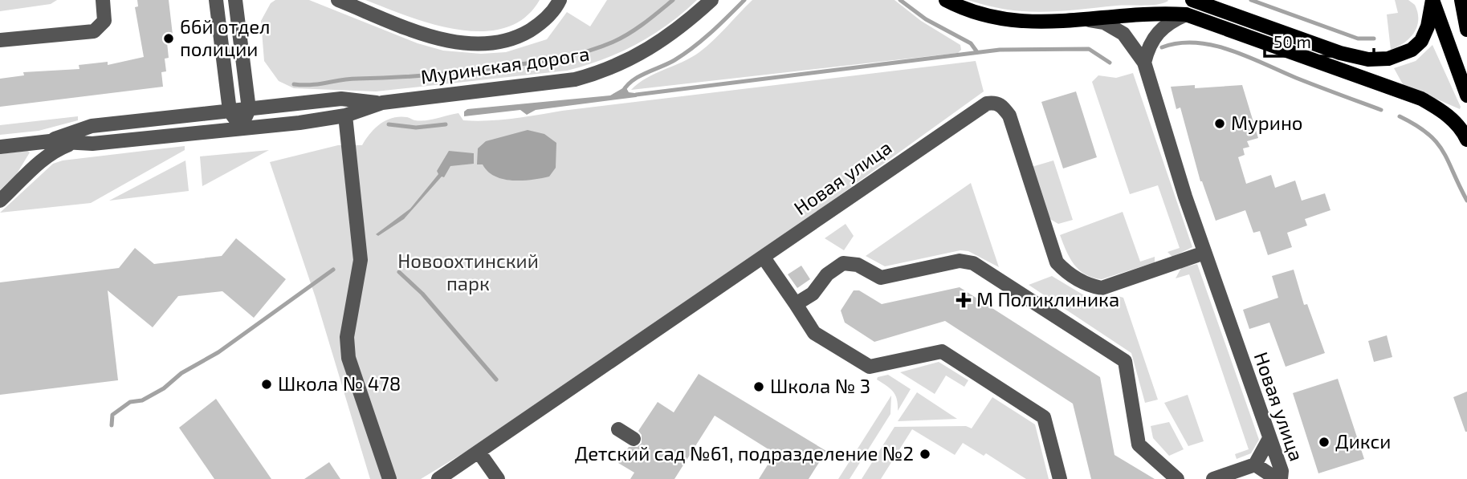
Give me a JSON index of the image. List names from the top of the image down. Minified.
{"streets":{"street":["Муринская дорога","Новая улица"]},"parks":["Новоохтинский парк"],"places":{"other":["66й отдел полиции","Мурино","Школа № 478","Школа № 3","Дикси","Детский сад №61, подразделение №2"],"health":["М Поликлиника"]},"scale_bar":"50 m"}
